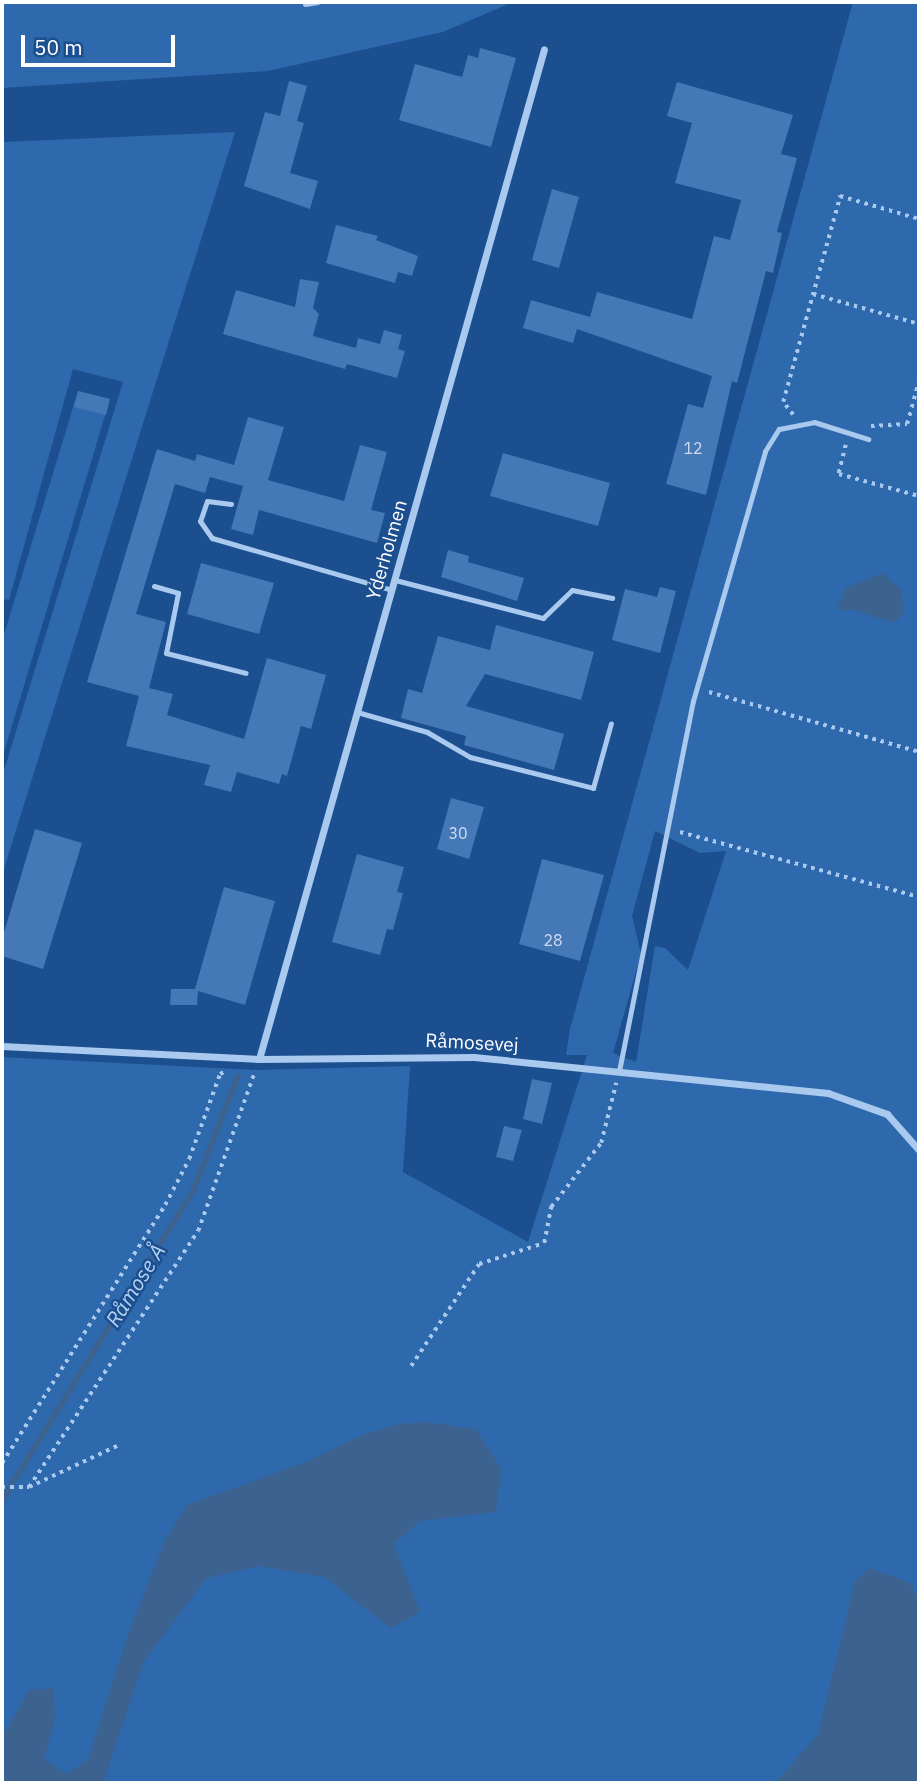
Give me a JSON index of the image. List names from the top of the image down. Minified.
{"streets":{"street":["Yderholmen","Råmosevej"]},"crossings":[["Yderholmen","Råmosevej"]],"water":["Råmose Å"],"house_numbers":["12","30","28"],"scale_bar":"50 m"}
